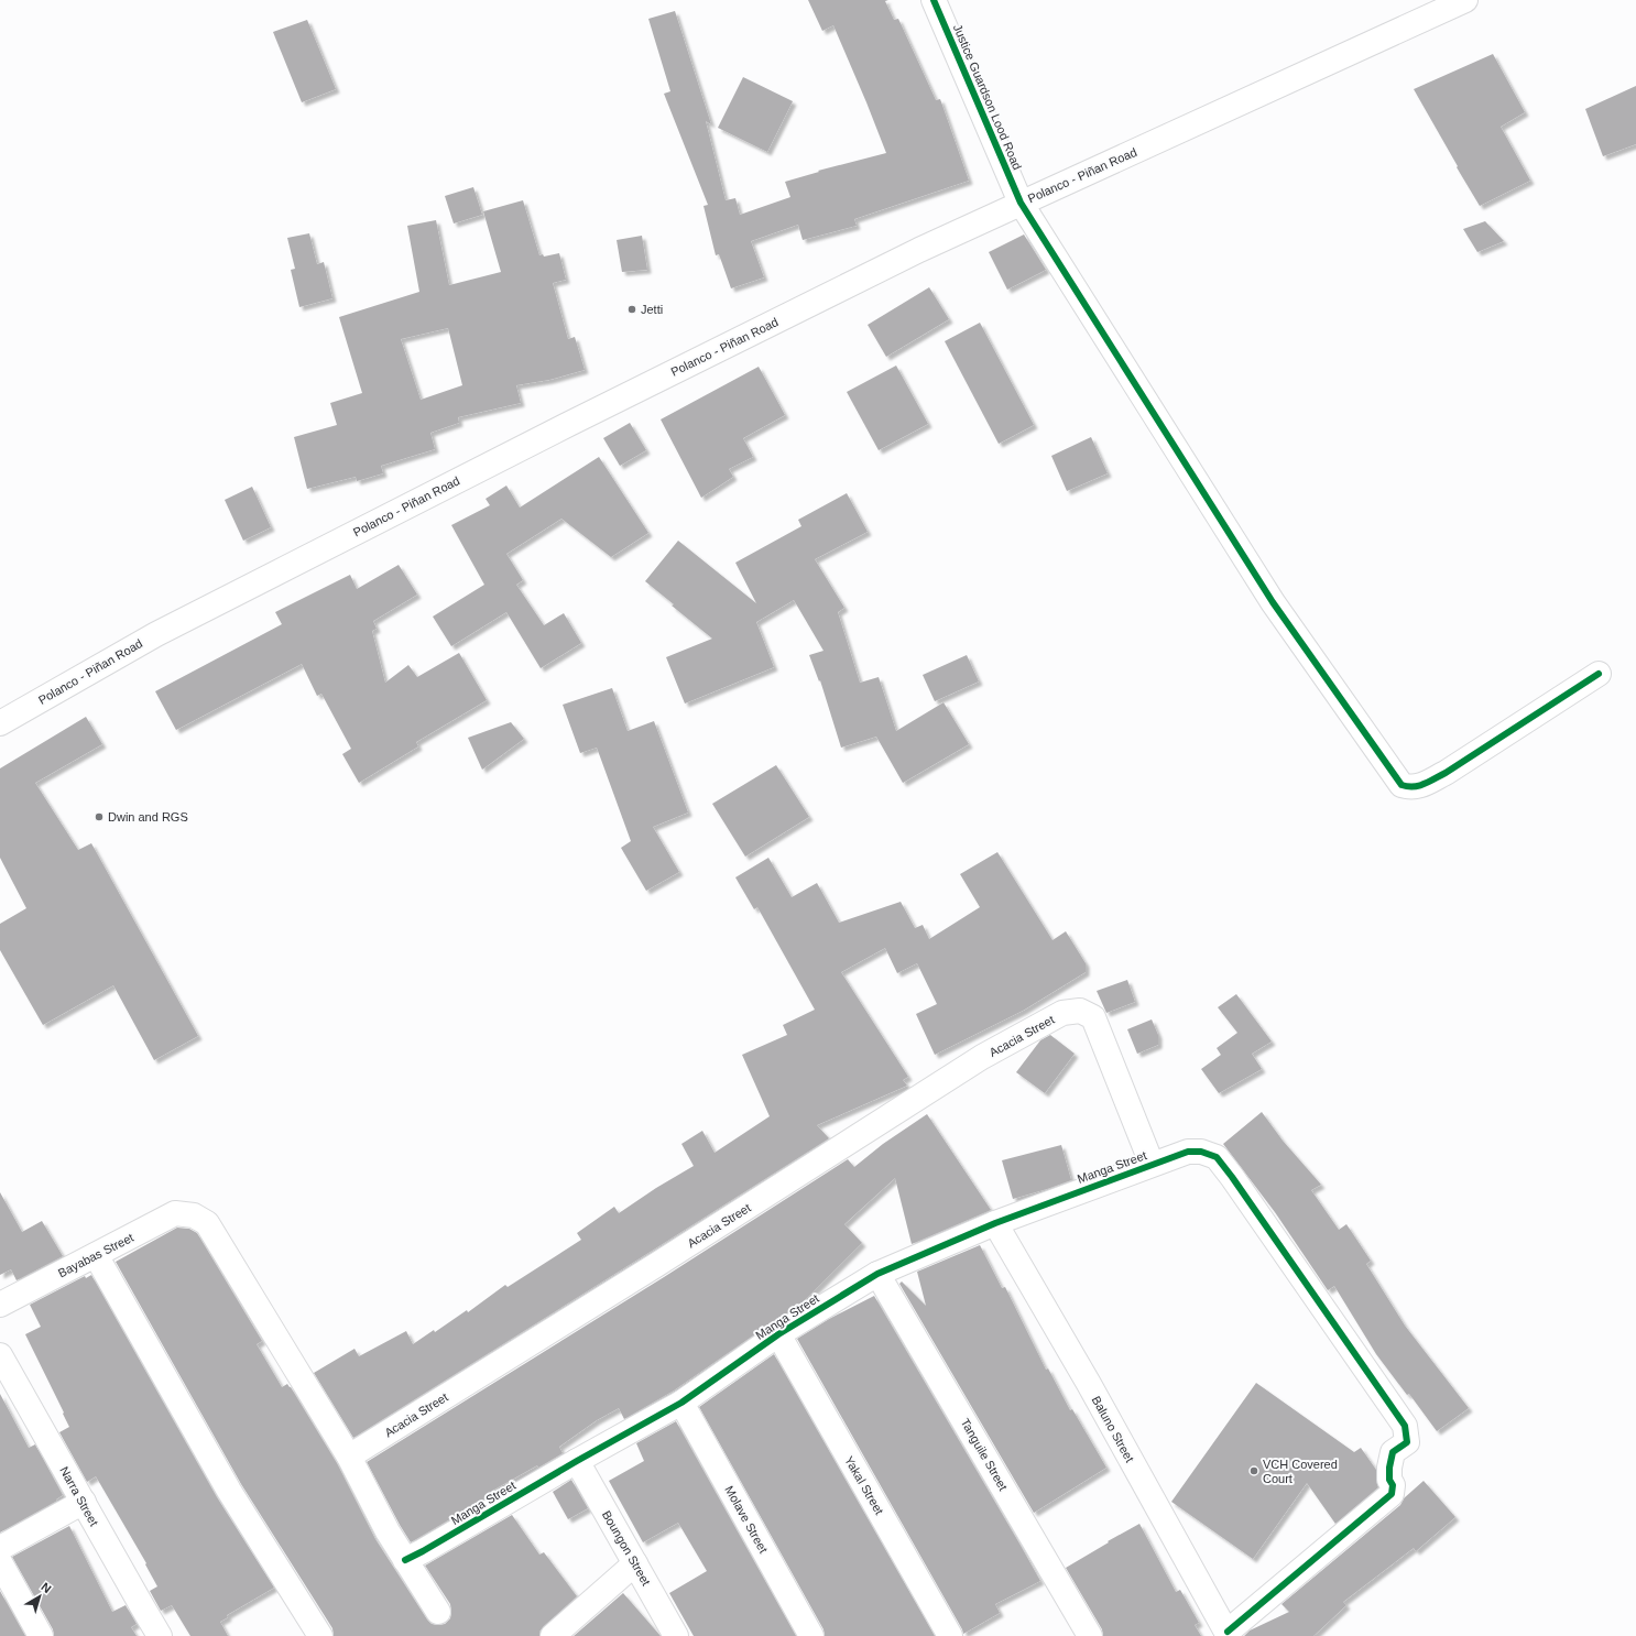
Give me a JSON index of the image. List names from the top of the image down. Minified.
{"streets":{"street":["Justice Guardson Lood Road","Polanco - Piñan Road","Acacia Street","Manga Street","Bayabas Street","Baluno Street","Tanguile Street","Yakal Street","Narra Street","Molave Street","Boungon Street"]},"crossings":[["Justice Guardson Lood Road","Polanco - Piñan Road"],["Acacia Street","Manga Street"],["Acacia Street","Bayabas Street"],["Manga Street","Baluno Street"],["Manga Street","Tanguile Street"],["Manga Street","Yakal Street"],["Manga Street","Molave Street"],["Manga Street","Boungon Street"]],"places":["Jetti","Dwin and RGS","VCH Covered Court"],"north":"top right"}
